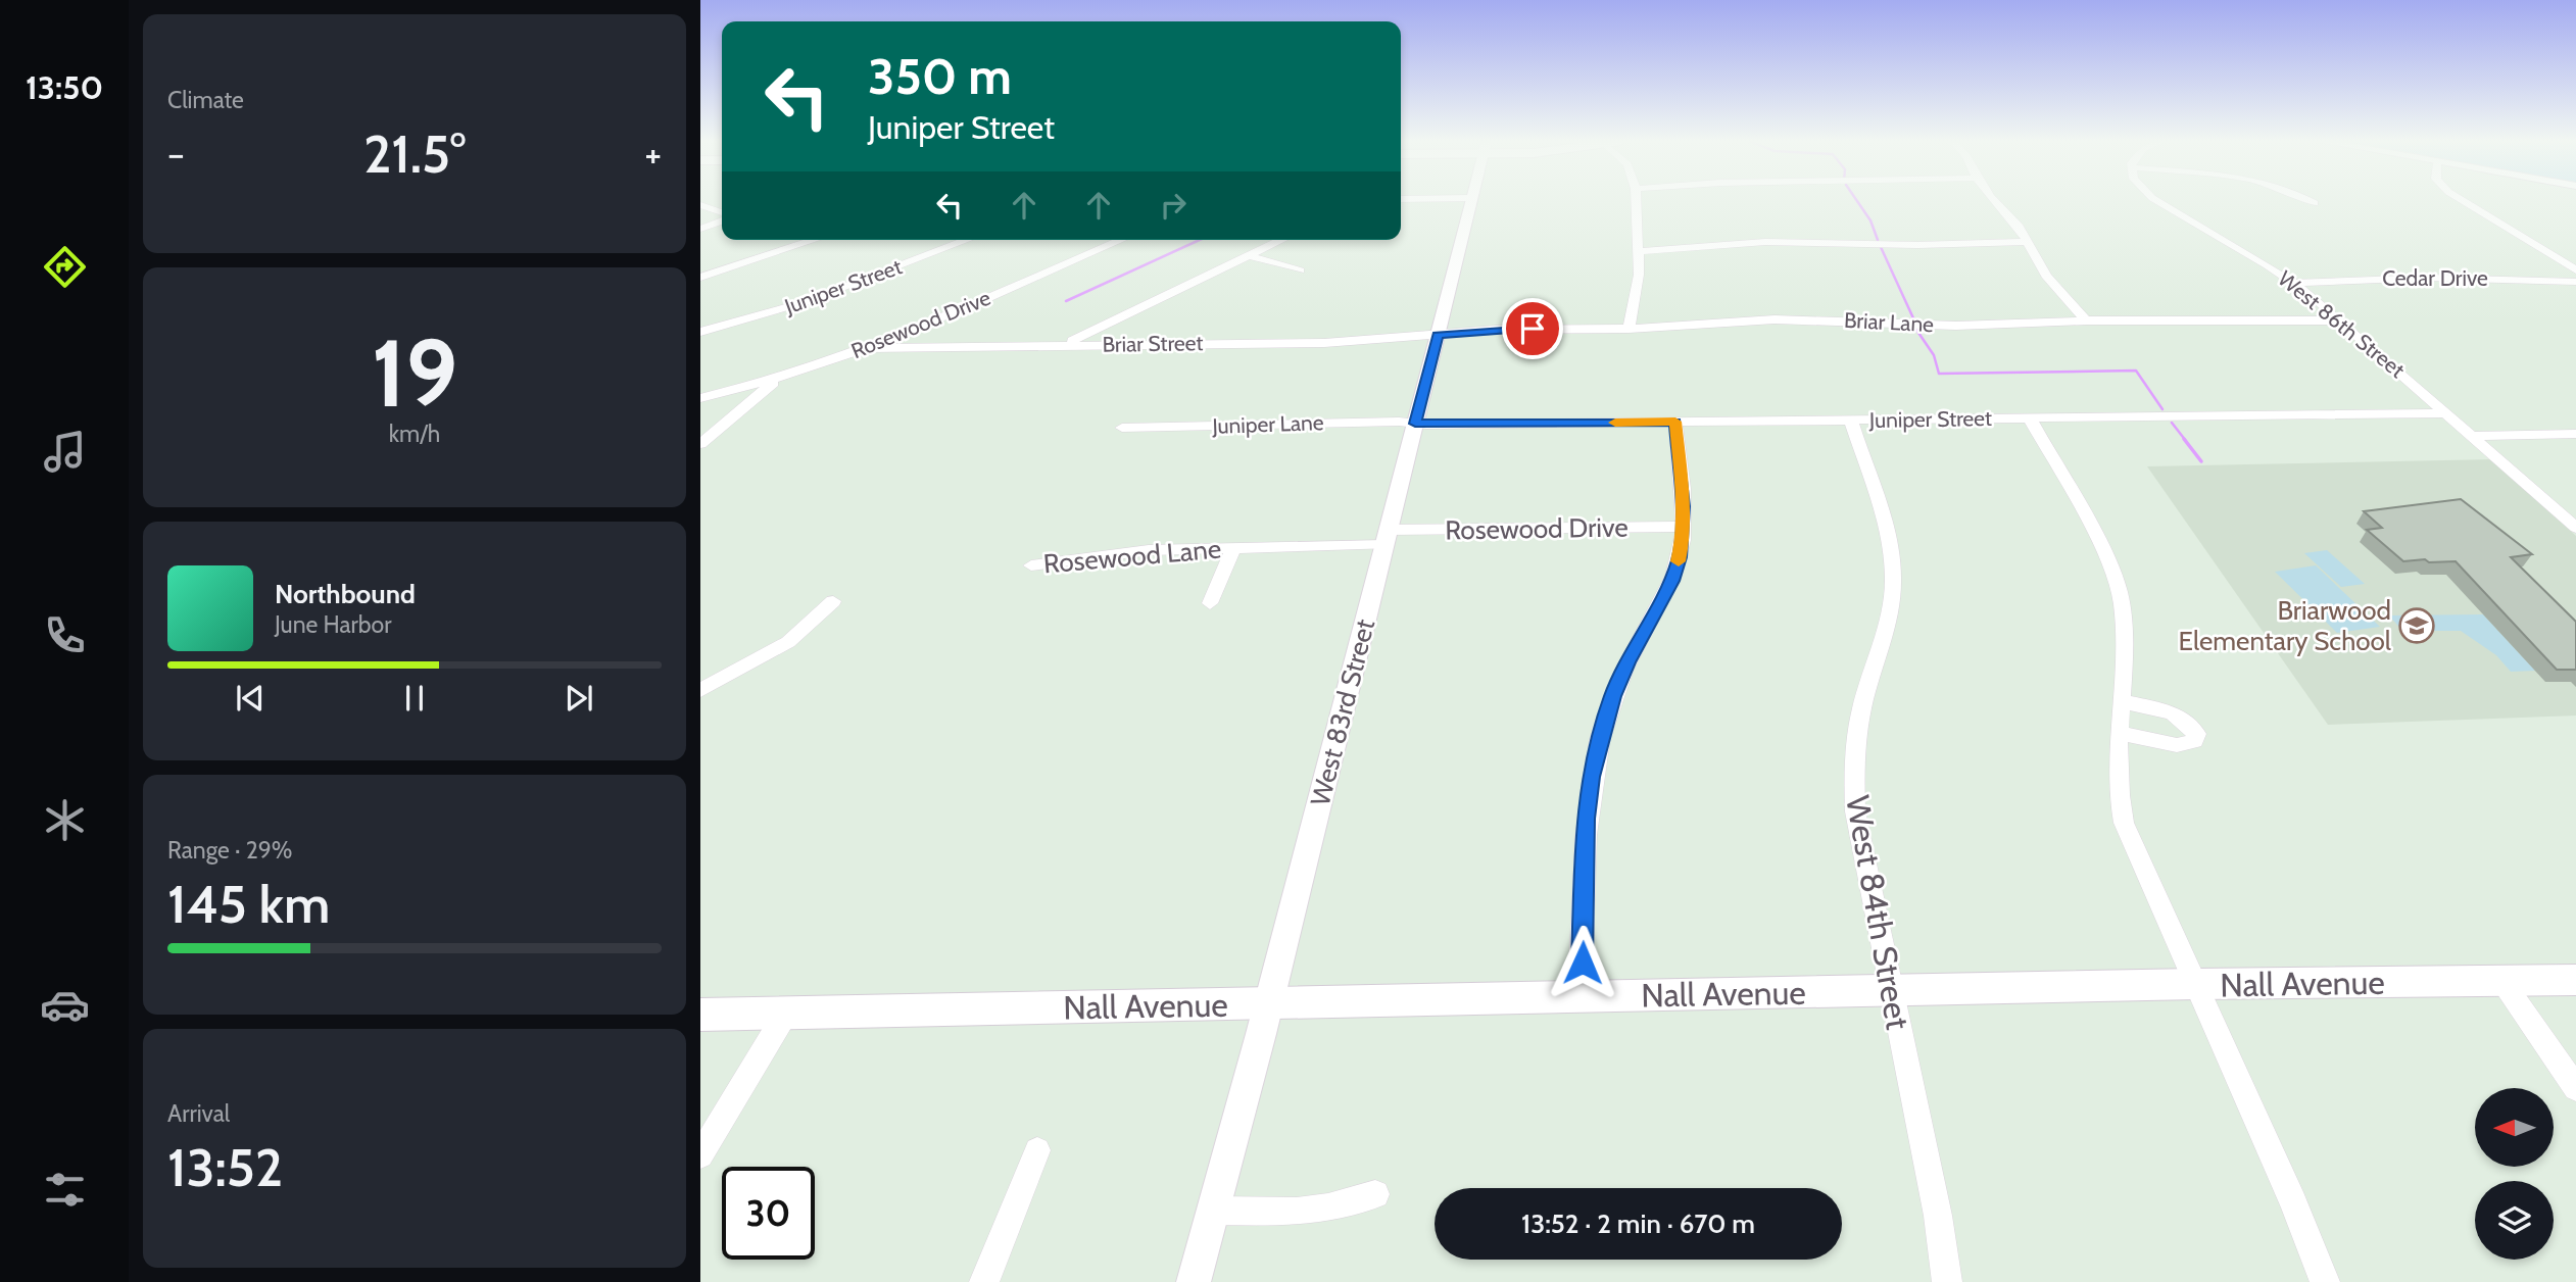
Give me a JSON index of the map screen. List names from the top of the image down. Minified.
{"streets":{"main road":["Nall Avenue"],"street":["Cedar Drive","Juniper Street","Briar Lane","Rosewood Drive","West 86th Street","Briar Street","Juniper Lane","Rosewood Lane","West 83rd Street","West 84th Street"]},"crossings":[["Cedar Drive","West 86th Street"],["Juniper Street","West 86th Street"],["Juniper Street","Juniper Lane"],["Juniper Street","West 83rd Street"],["Juniper Street","West 84th Street"],["Briar Lane","West 86th Street"],["Briar Lane","Briar Street"],["Briar Lane","West 83rd Street"],["Rosewood Drive","Briar Street"],["Rosewood Drive","Rosewood Lane"],["Rosewood Drive","West 83rd Street"],["Briar Street","West 83rd Street"],["Juniper Lane","West 83rd Street"],["Rosewood Lane","West 83rd Street"],["West 83rd Street","Nall Avenue"],["West 84th Street","Nall Avenue"]],"places":{"school or university":["Briarwood Elementary School"]},"north":"left","page":{"tabs":"13:50","tile":["Climate",["19","km/h"],["Range · 29%","145 km"],["Arrival","13:52"]],"turn":["350 m","Juniper Street"],"heat":["−","21.5°","+"],"song":["Northbound","June Harbor"],"limit":"30","trip":"13:52 · 2 min · 670 m"}}
